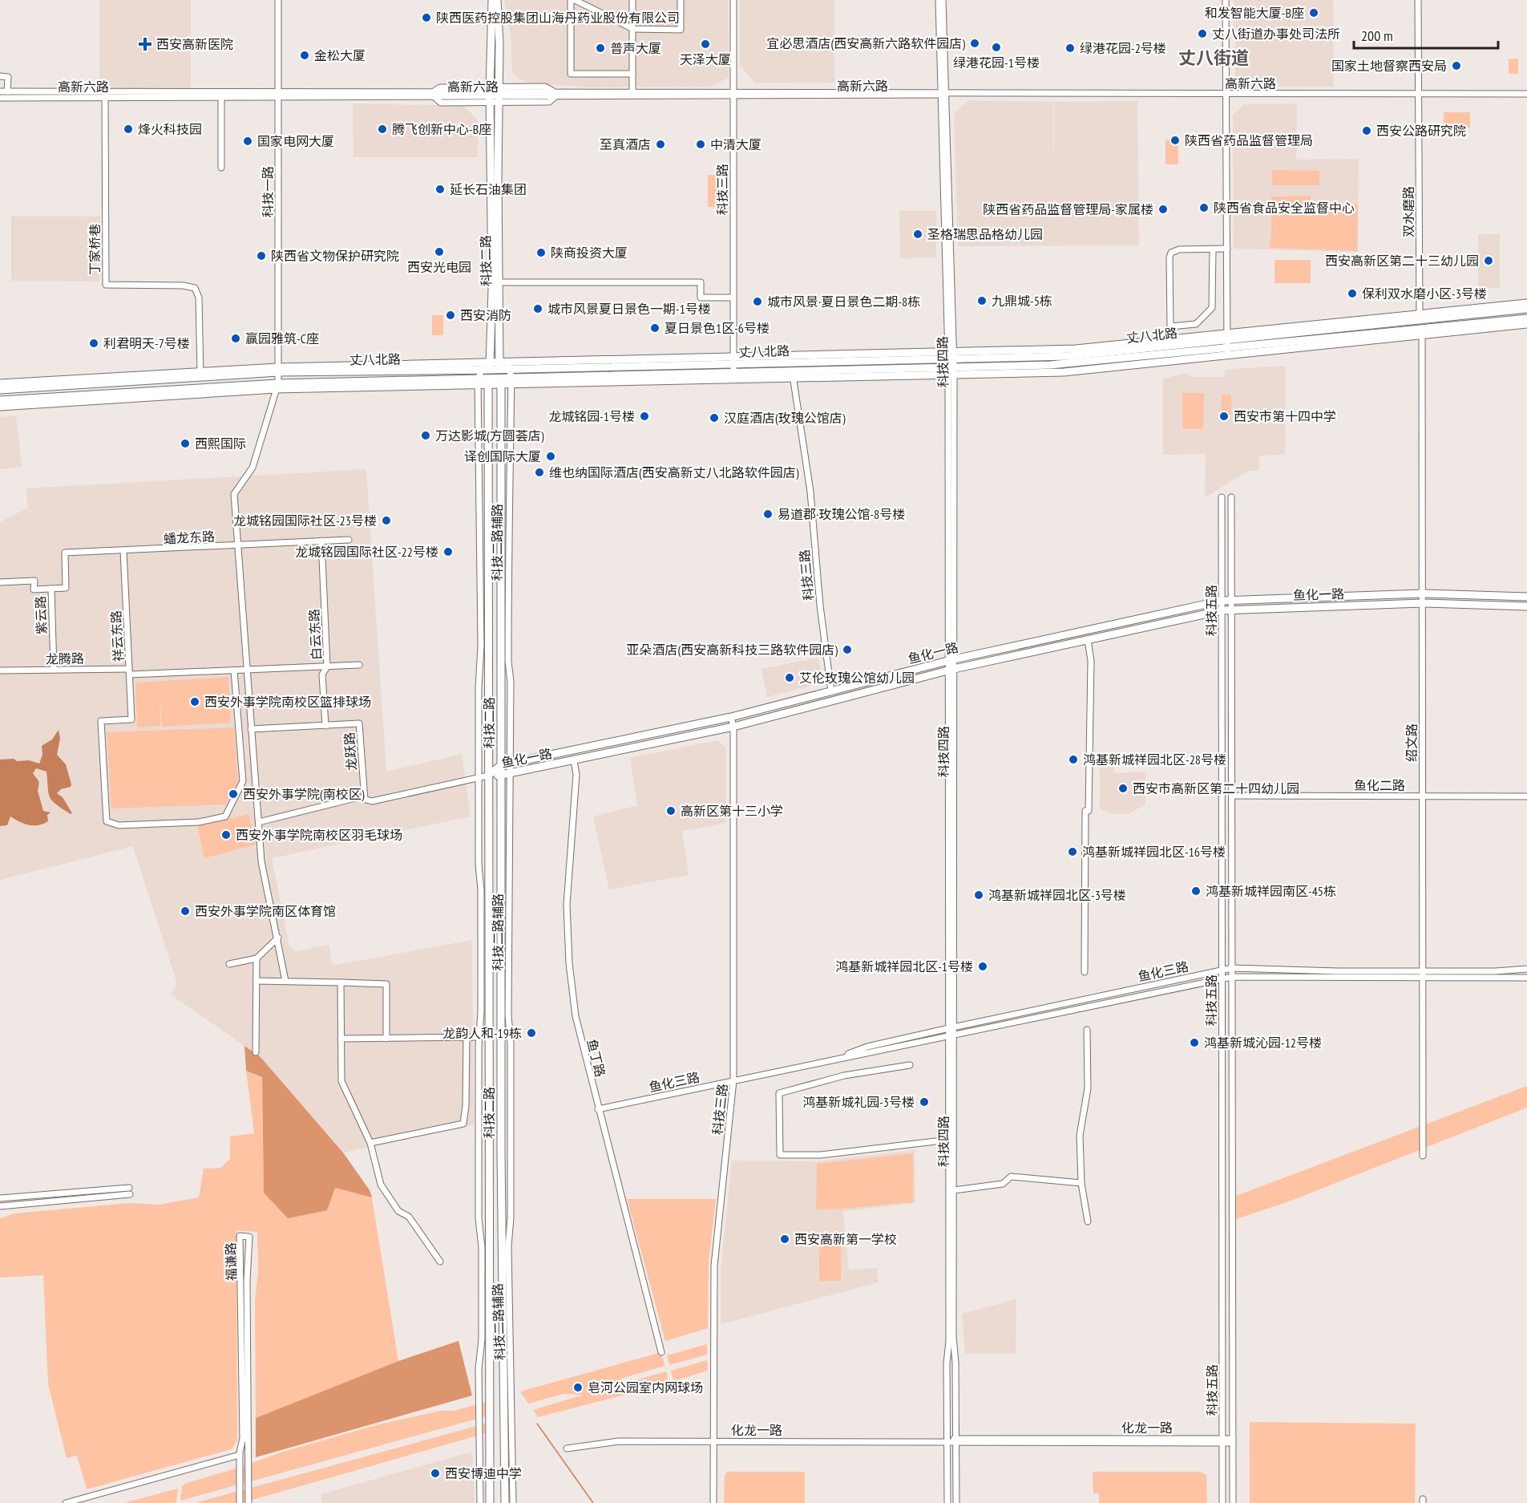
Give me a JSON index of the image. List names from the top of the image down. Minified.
{"streets":{"main road":["科技二路","丈八北路","鱼化一路"],"street":["高新六路","科技三路","科技一路","双水磨路","丁家桥巷","科技四路","蟠龙东路","科技二路辅路","科技五路","紫云路","白云东路","祥云东路","龙腾路","绍文路","龙跃路","鱼化二路","鱼化三路","鱼丁路","福谦路","化龙一路"]},"crossings":[["高新六路","科技三路"],["高新六路","科技一路"],["高新六路","双水磨路"],["高新六路","丁家桥巷"],["高新六路","科技二路"],["高新六路","科技四路"],["科技三路","丈八北路"],["科技三路","鱼化一路"],["科技三路","鱼化三路"],["科技三路","化龙一路"],["科技一路","丈八北路"],["科技一路","蟠龙东路"],["科技一路","龙腾路"],["科技一路","龙跃路"],["双水磨路","丈八北路"],["双水磨路","绍文路"],["丁家桥巷","丈八北路"],["科技二路","丈八北路"],["科技二路","鱼化一路"],["丈八北路","科技四路"],["丈八北路","科技二路辅路"],["丈八北路","绍文路"],["科技四路","鱼化一路"],["科技四路","鱼化三路"],["科技四路","化龙一路"],["蟠龙东路","紫云路"],["蟠龙东路","白云东路"],["蟠龙东路","祥云东路"],["科技二路辅路","鱼化一路"],["鱼化一路","科技五路"],["鱼化一路","绍文路"],["鱼化一路","鱼丁路"],["科技五路","鱼化二路"],["科技五路","鱼化三路"],["科技五路","化龙一路"],["紫云路","龙腾路"],["白云东路","龙腾路"],["白云东路","龙跃路"],["祥云东路","龙腾路"],["绍文路","鱼化二路"],["绍文路","鱼化三路"],["鱼化三路","鱼丁路"]],"districts":["丈八街道"],"places":{"other":["和发智能大厦-B座","陕西医药控股集团山海丹药业股份有限公司","丈八街道办事处司法所","宜必思酒店(西安高新六路软件园店)","天泽大厦","绿港花园-1号楼","普声大厦","绿港花园-2号楼","金松大厦","国家土地督察西安局","烽火科技园","腾飞创新中心-B座","西安公路研究院","陕西省药品监督管理局","国家电网大厦","至真酒店","中清大厦","延长石油集团","陕西省食品安全监督中心","陕西省药品监督管理局-家属楼","圣格瑞思品格幼儿园","西安光电园","陕商投资大厦","陕西省文物保护研究院","西安高新区第二十三幼儿园","保利双水磨小区-3号楼","九鼎城-5栋","城市风景·夏日景色二期-8栋","城市风景夏日景色一期-1号楼","西安消防","夏日景色1区-6号楼","赢园雅筑-C座","利君明天-7号楼","龙城铭园-1号楼","西安市第十四中学","汉庭酒店(玫瑰公馆店)","万达影城(方圆荟店)","西熙国际","译创国际大厦","维也纳国际酒店(西安高新丈八北路软件园店)","易道郡·玫瑰公馆-8号楼","龙城铭园国际社区-23号楼","龙城铭园国际社区-22号楼","亚朵酒店(西安高新科技三路软件园店)","艾伦玫瑰公馆幼儿园","西安外事学院南校区篮排球场","鸿基新城祥园北区-28号楼","西安市高新区第二十四幼儿园","西安外事学院(南校区)","高新区第十三小学","西安外事学院南校区羽毛球场","鸿基新城祥园北区-16号楼","鸿基新城祥园南区-45栋","鸿基新城祥园北区-3号楼","西安外事学院南区体育馆","鸿基新城祥园北区-1号楼","龙韵人和-19栋","鸿基新城沁园-12号楼","鸿基新城礼园-3号楼","西安高新第一学校","皂河公园室内网球场","西安博迪中学"],"health":["西安高新医院"]},"scale_bar":"200 m"}
